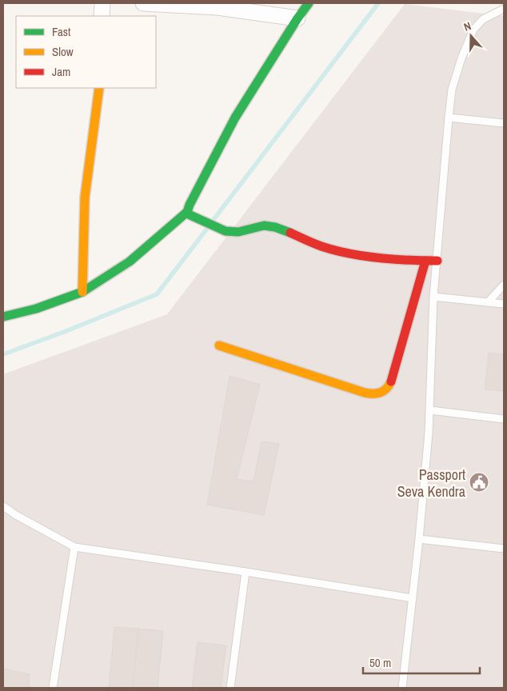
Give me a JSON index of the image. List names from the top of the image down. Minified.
{"places":{"public building":["Passport Seva Kendra"]},"legend":["Fast","Slow","Jam"],"scale_bar":"50 m","north":"top"}
